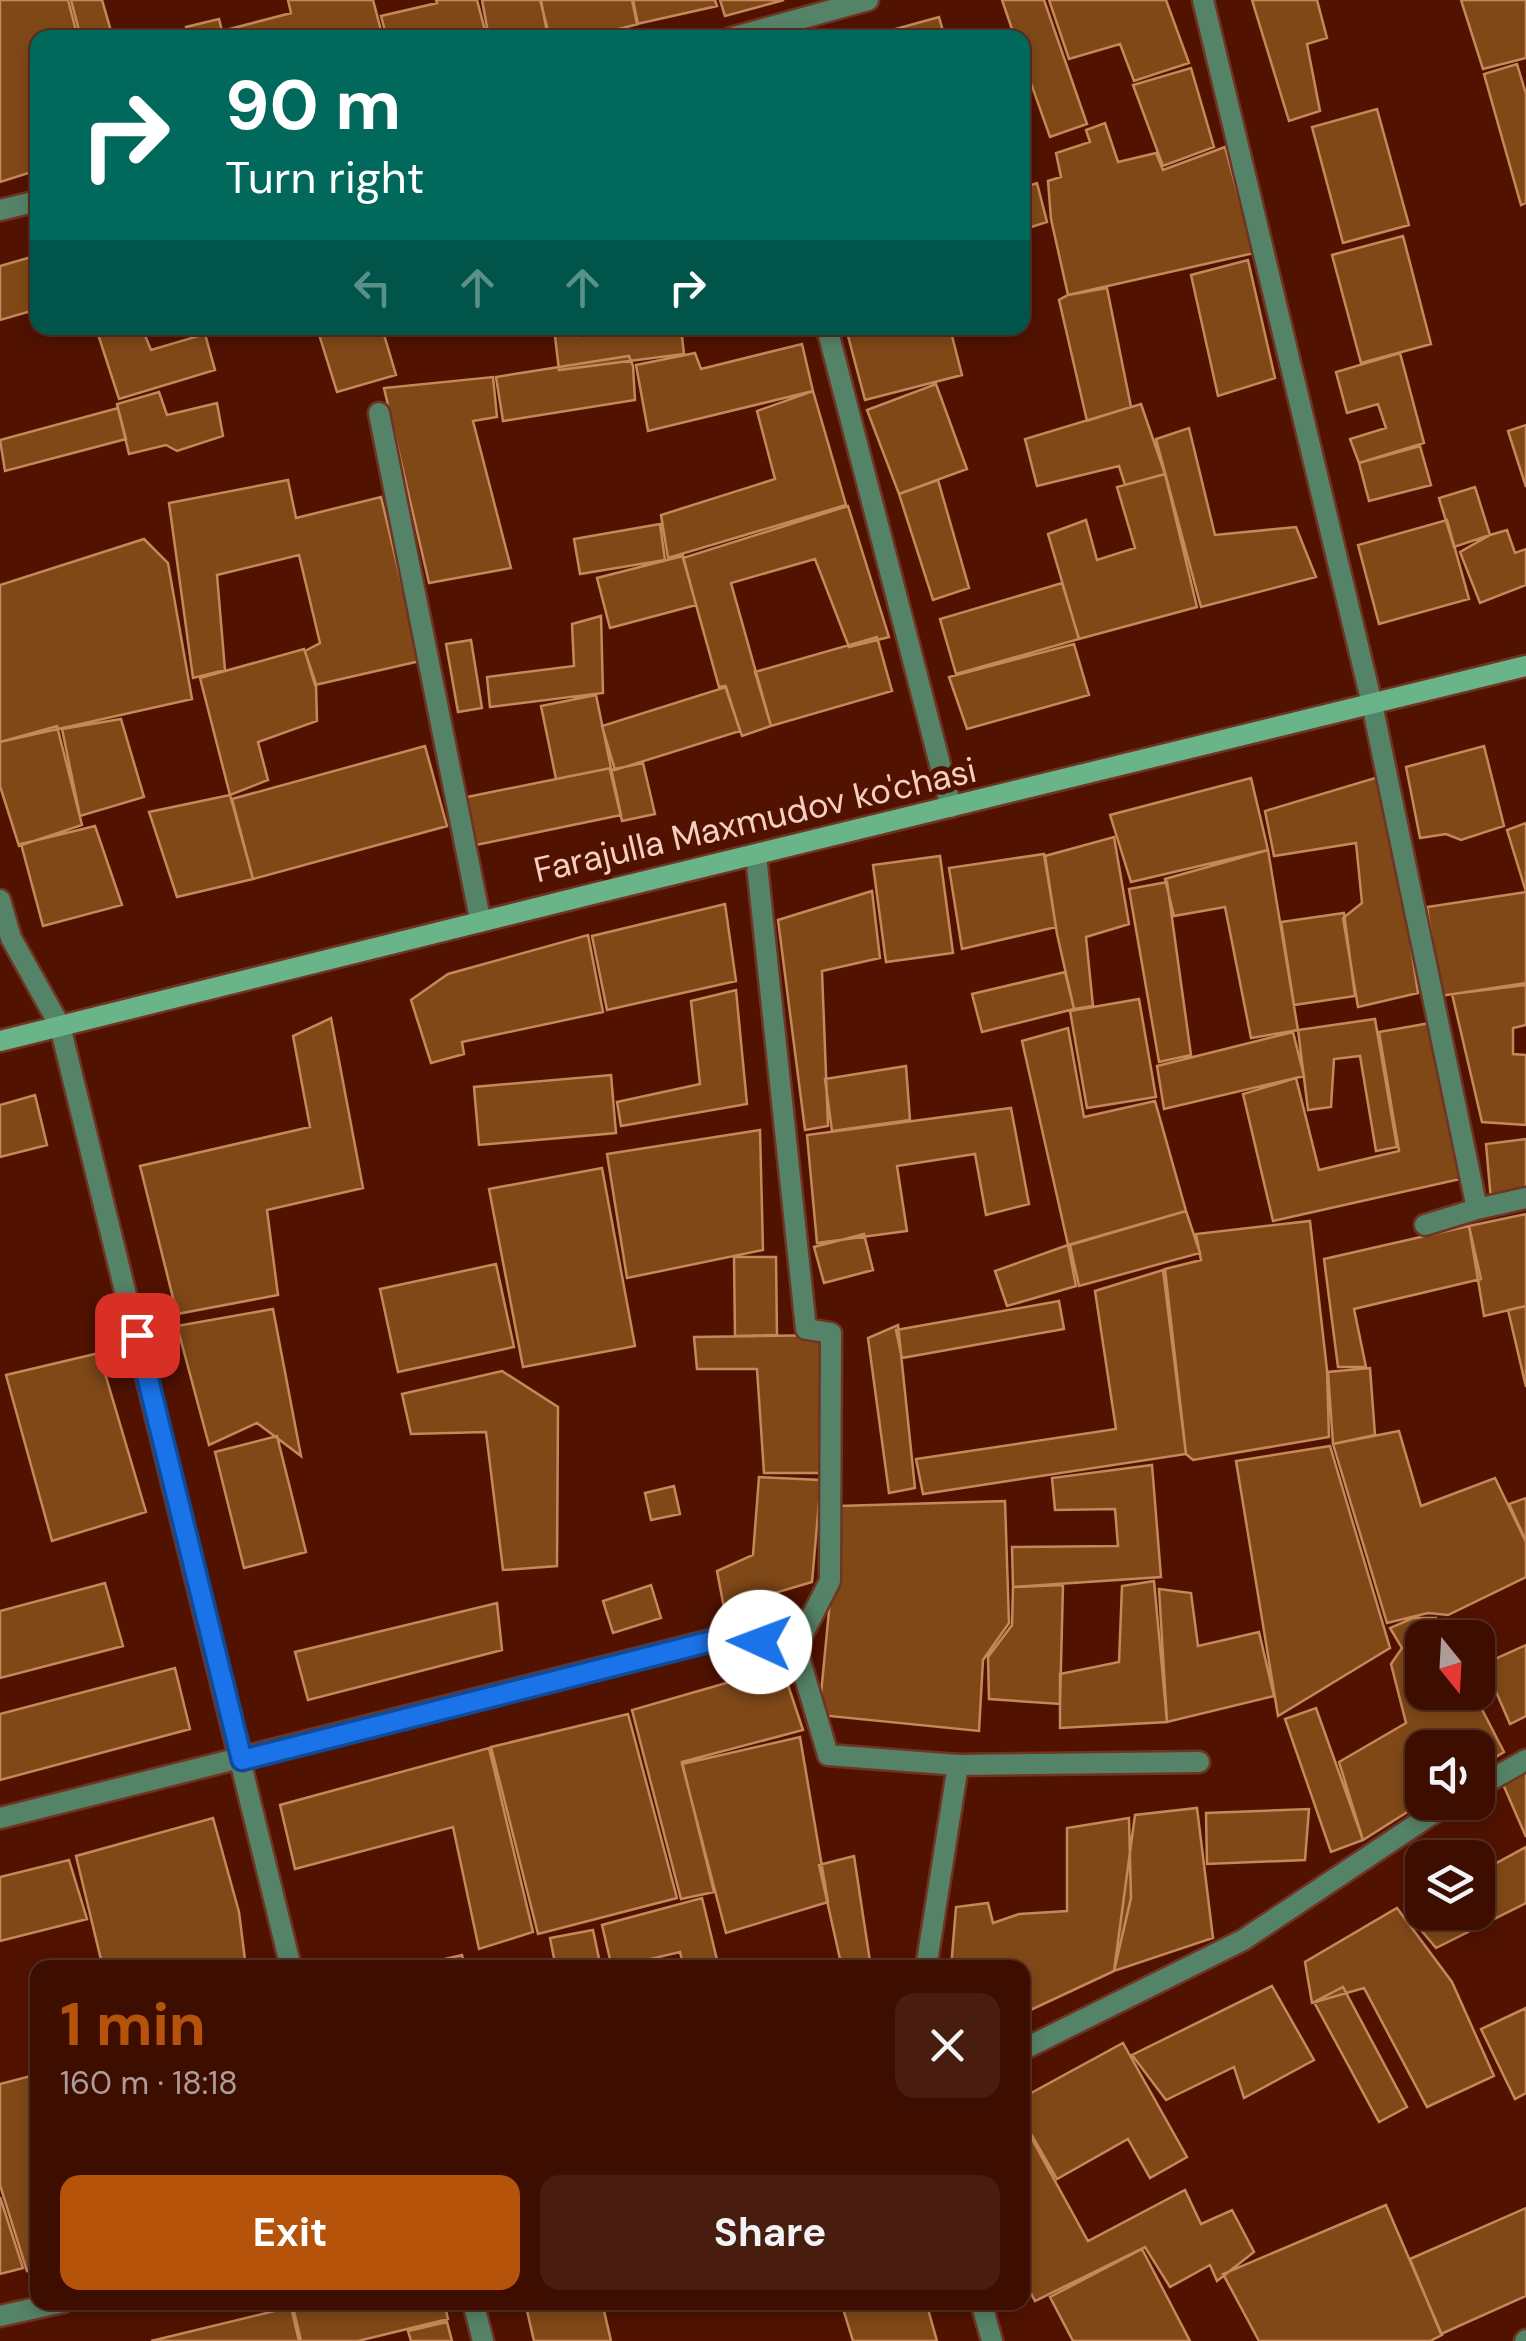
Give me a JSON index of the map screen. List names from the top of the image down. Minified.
{"streets":{"main road":["Farajulla Maxmudov ko'chasi"]},"north":"bottom","page":{"turn":["90 m","Turn right"],"heading":["1 min","160 m · 18:18"],"buttons":["Exit","Share"]}}
